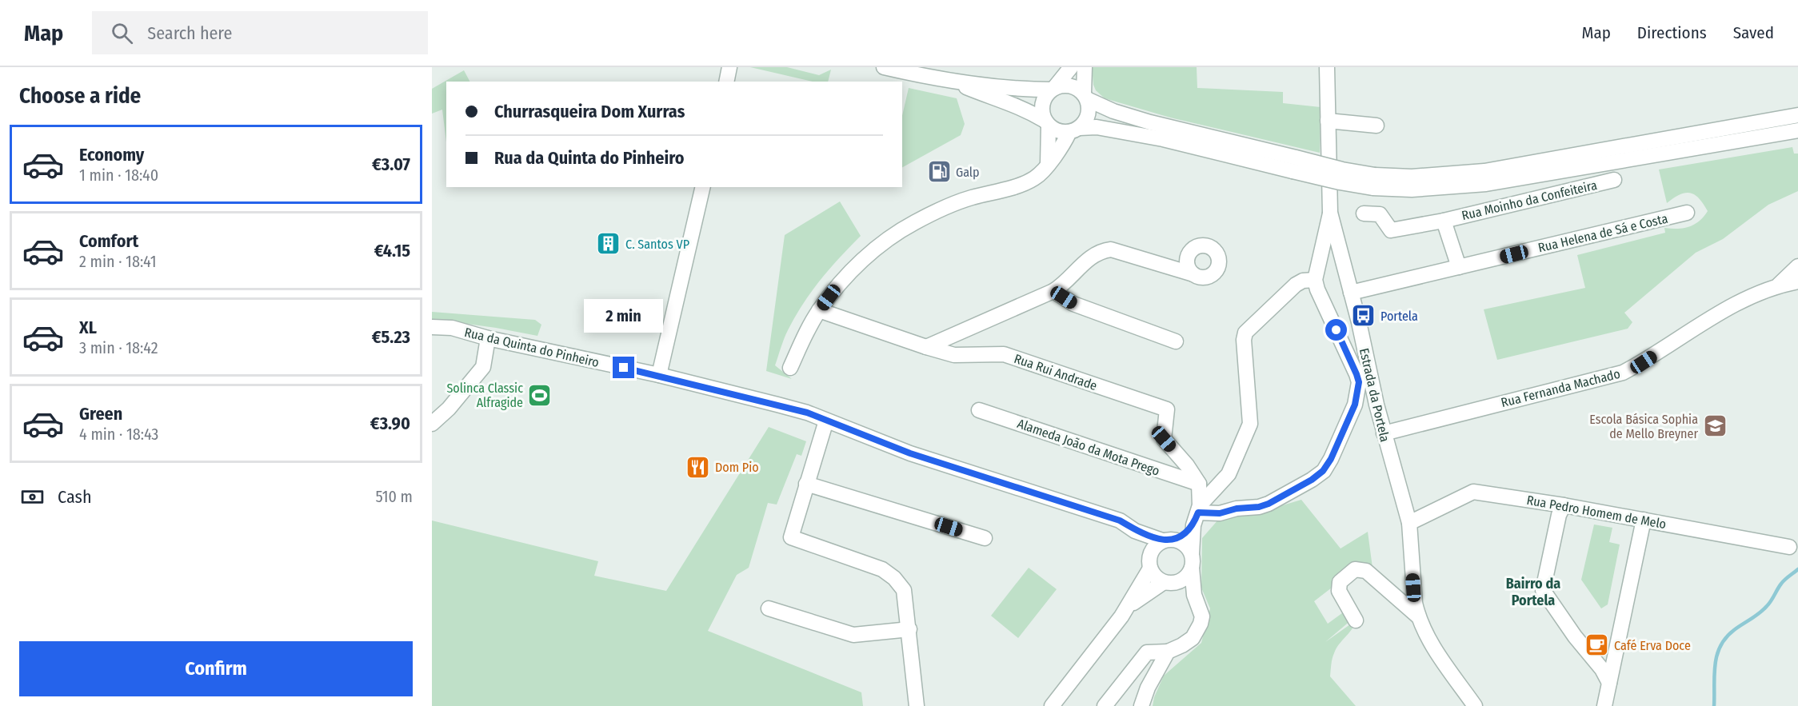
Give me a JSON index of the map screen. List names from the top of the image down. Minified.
{"streets":{"street":["Rua Moinho da Confeiteira","Rua Helena de Sá e Costa","Rua da Quinta do Pinheiro","Rua Rui Andrade","Rua Fernanda Machado","Estrada da Portela","Alameda João da Mota Prego","Rua Pedro Homem de Melo"]},"crossings":[["Rua Moinho da Confeiteira","Rua Helena de Sá e Costa"],["Rua Helena de Sá e Costa","Estrada da Portela"],["Rua Rui Andrade","Alameda João da Mota Prego"],["Rua Fernanda Machado","Estrada da Portela"],["Estrada da Portela","Rua Pedro Homem de Melo"]],"districts":["Bairro da Portela"],"places":{"fuel station":["Galp"],"building":["C. Santos VP"],"bus stop":["Portela"],"sports":["Solinca Classic Alfragide"],"school or university":["Escola Básica Sophia de Mello Breyner"],"restaurant":["Dom Pio"],"cafe":["Café Erva Doce"]},"page":{"header":"Map","search":"Search here","nav":["Map","Directions","Saved"],"heading":"Choose a ride","banner":["Churrasqueira Dom Xurras","Rua da Quinta do Pinheiro"],"list":[{"name":"Economy","note":"1 min · 18:40","value":"€3.07"},{"name":"Comfort","note":"2 min · 18:41","value":"€4.15"},{"name":"XL","note":"3 min · 18:42","value":"€5.23"},{"name":"Green","note":"4 min · 18:43","value":"€3.90"}],"bubble":"2 min","pay":["Cash","510 m"],"buttons":"Confirm"}}
